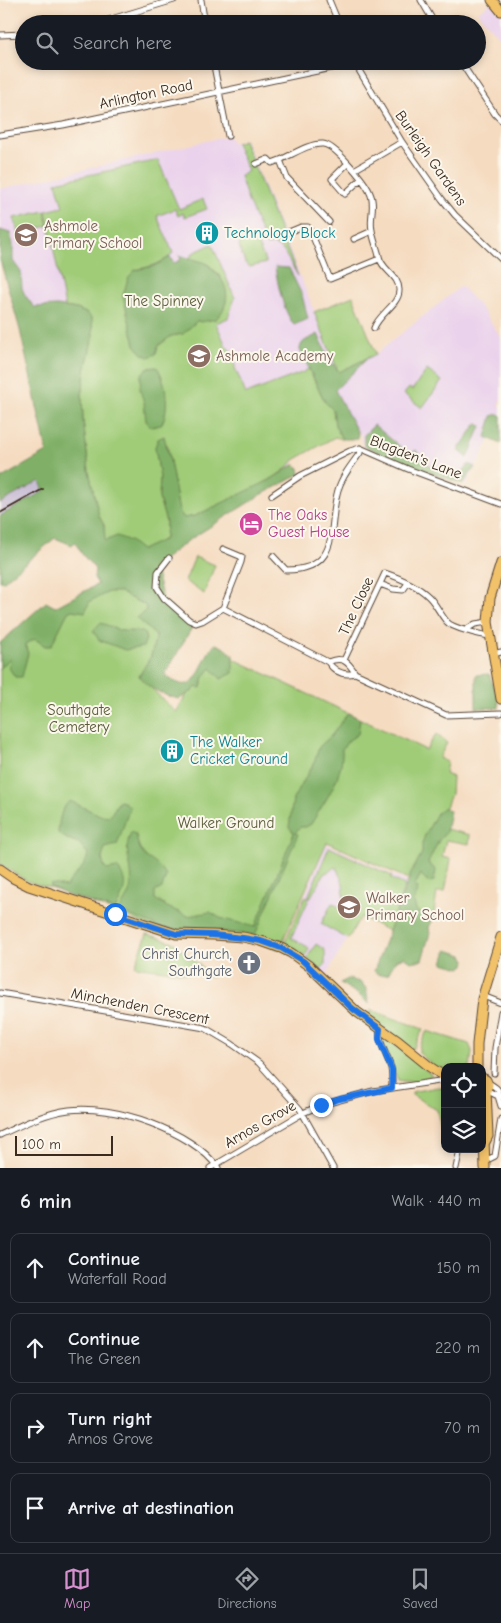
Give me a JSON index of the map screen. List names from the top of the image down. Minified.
{"streets":{"street":["Arlington Road","Burleigh Gardens","Blagden's Lane","The Close","Minchenden Crescent","Arnos Grove"]},"crossings":[["Minchenden Crescent","Arnos Grove"]],"parks":["The Spinney","Southgate Cemetery","Walker Ground"],"places":{"building":["Technology Block","The Walker Cricket Ground"],"school or university":["Ashmole Primary School","Ashmole Academy","Walker Primary School"],"hotel":["The Oaks Guest House"],"church":["Christ Church, Southgate"]},"scale_bar":"100 m","page":{"search":"Search here","scale":"100 m","heading":["6 min","Walk · 440 m"],"list":[["Continue","Waterfall Road","150 m"],["Continue","The Green","220 m"],["Turn right","Arnos Grove","70 m"],"Arrive at destination"],"nav":["Map","Directions","Saved"]}}
